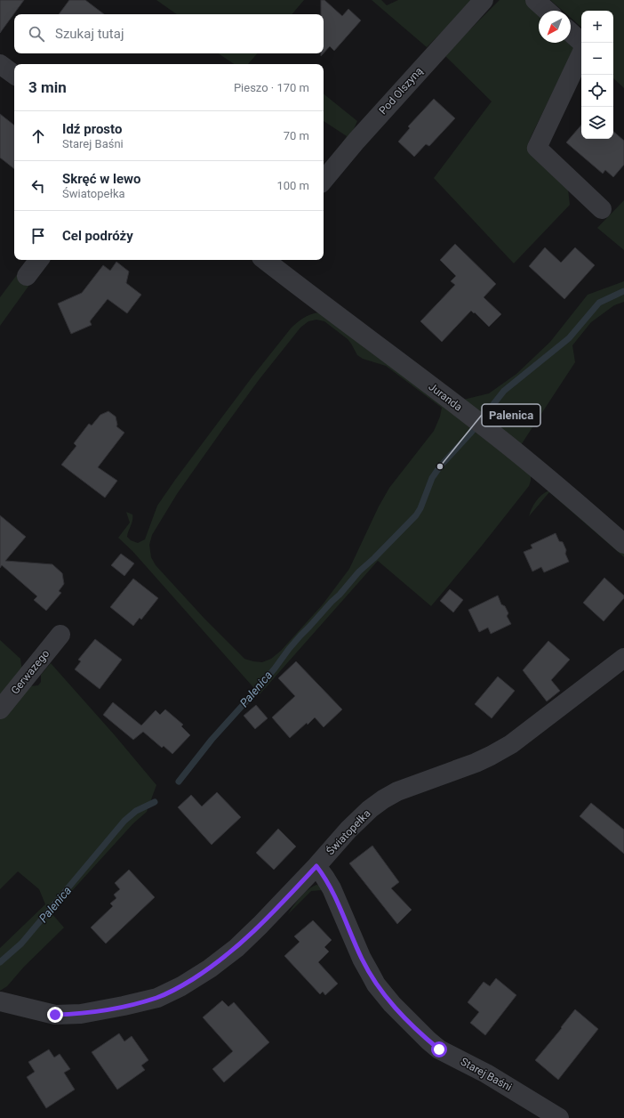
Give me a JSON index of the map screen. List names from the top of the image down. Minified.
{"streets":{"street":["Pod Olszyną","Juranda","Gerwazego","Światopełka","Starej Baśni"]},"crossings":[["Światopełka","Starej Baśni"]],"water":["Palenica"],"places":["Palenica"],"north":"bottom left","page":{"map_buttons":["+","−"],"search":"Szukaj tutaj","heading":["3 min","Pieszo · 170 m"],"list":[["Idź prosto","Starej Baśni","70 m"],["Skręć w lewo","Światopełka","100 m"],"Cel podróży"]}}
